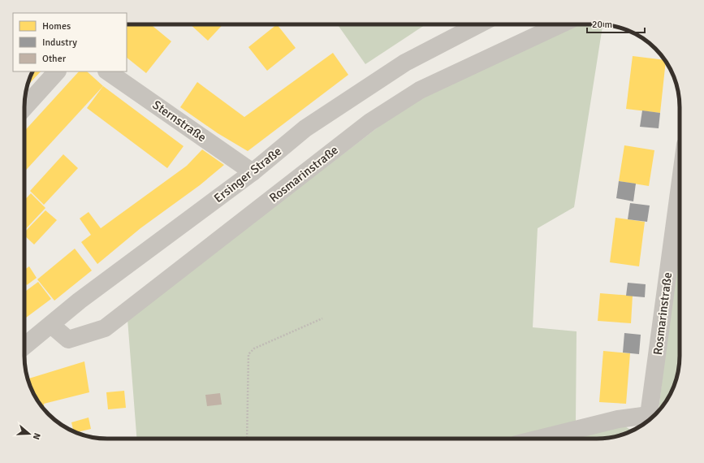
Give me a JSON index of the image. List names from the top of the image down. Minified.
{"streets":{"street":["Sternstraße","Rosmarinstraße","Ersinger Straße"]},"crossings":[["Sternstraße","Ersinger Straße"],["Rosmarinstraße","Ersinger Straße"]],"legend":["Homes","Industry","Other"],"scale_bar":"20 m","north":"right"}
